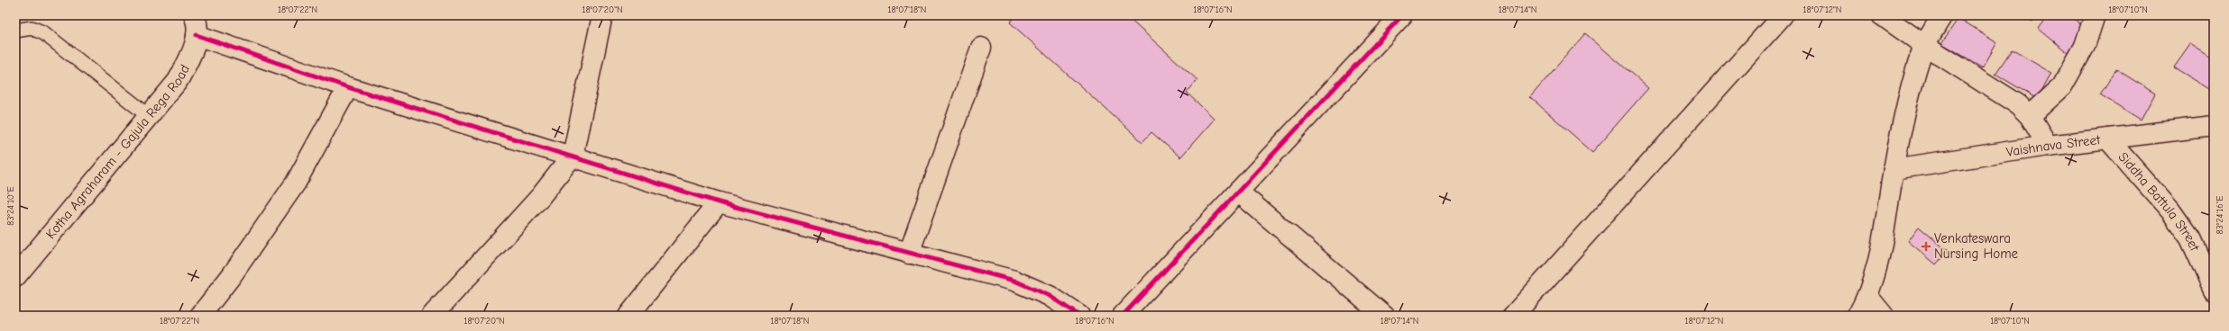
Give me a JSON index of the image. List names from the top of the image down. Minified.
{"streets":{"street":["Vaishnava Street","Kotha Agraharam - Gajula Rega Road","Siddha Battula Street"]},"crossings":[["Vaishnava Street","Siddha Battula Street"]],"places":{"health":["Venkateswara Nursing Home"]},"coordinates":["18°07'22\"N","18°07'20\"N","18°07'18\"N","18°07'16\"N","18°07'14\"N","18°07'12\"N","18°07'10\"N","83°24'10\"E","83°24'16\"E"]}
